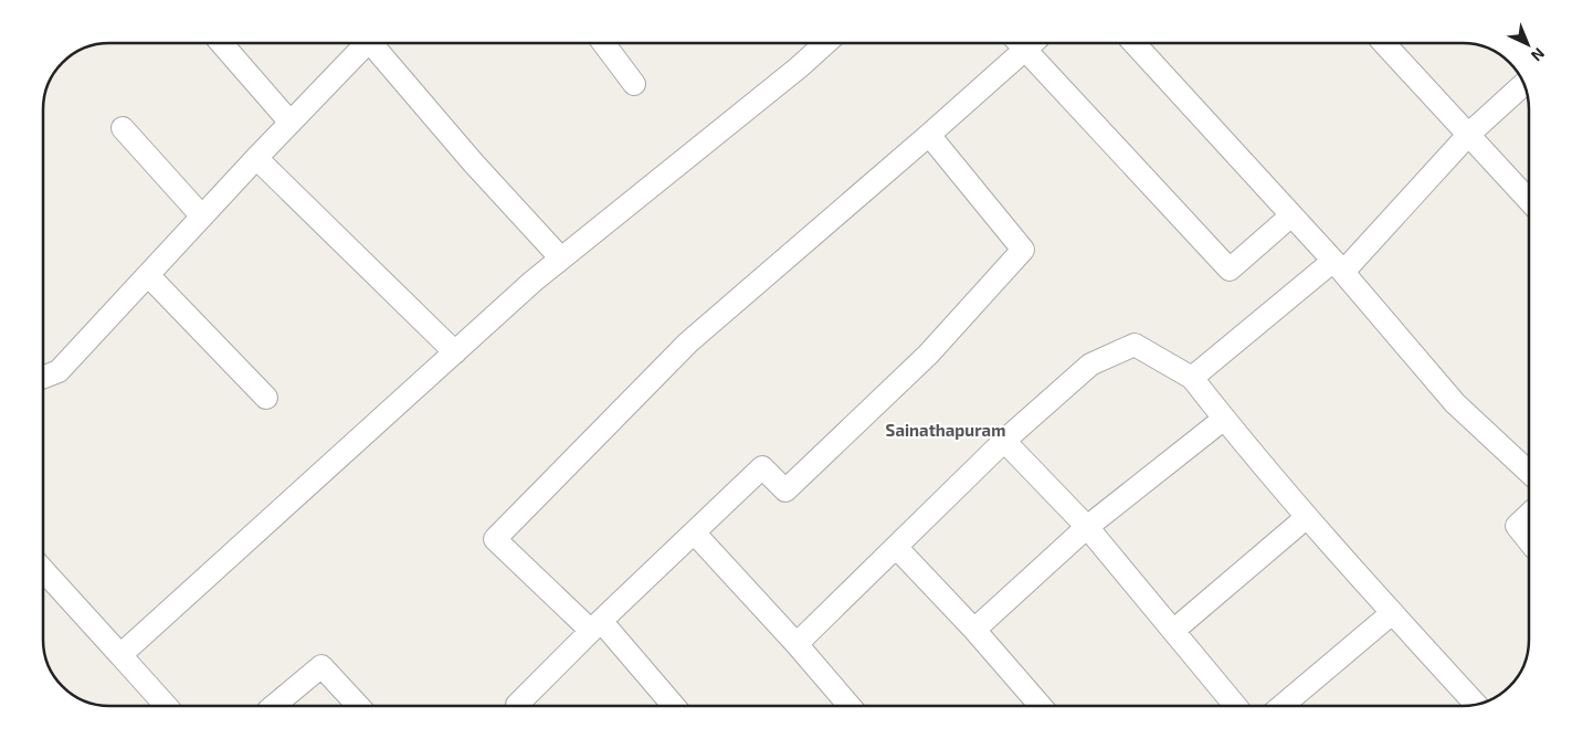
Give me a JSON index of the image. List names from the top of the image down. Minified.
{"districts":["Sainathapuram"],"north":"bottom right"}
